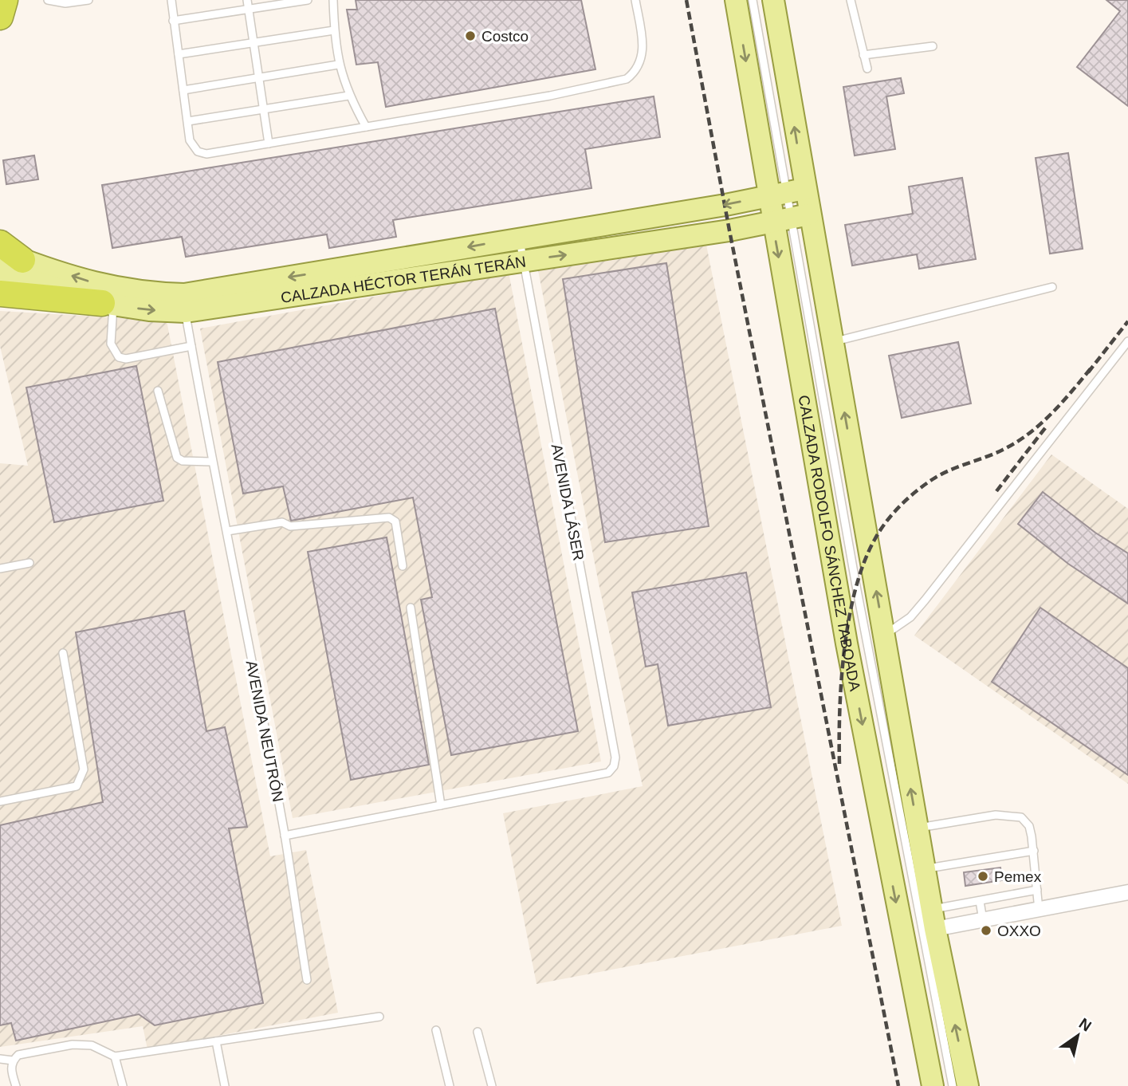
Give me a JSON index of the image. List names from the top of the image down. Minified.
{"streets":{"main road":["CALZADA HÉCTOR TERÁN TERÁN","CALZADA RODOLFO SÁNCHEZ TABOADA"],"lane":["AVENIDA LÁSER","AVENIDA NEUTRÓN"]},"crossings":[["CALZADA HÉCTOR TERÁN TERÁN","AVENIDA LÁSER"],["CALZADA HÉCTOR TERÁN TERÁN","CALZADA RODOLFO SÁNCHEZ TABOADA"],["CALZADA HÉCTOR TERÁN TERÁN","AVENIDA NEUTRÓN"]],"places":["Costco","Pemex","OXXO"],"north":"top right"}
